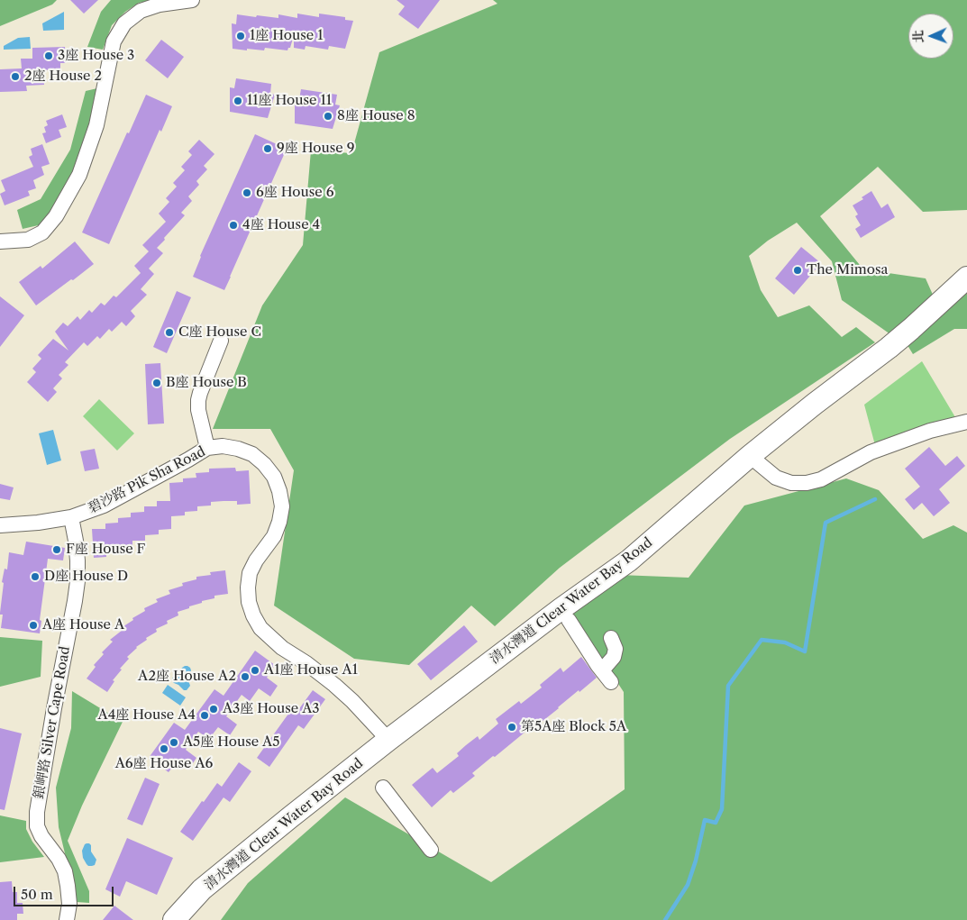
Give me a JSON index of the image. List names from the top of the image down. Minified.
{"streets":{"main road":["清水灣道 Clear Water Bay Road"],"street":["碧沙路 Pik Sha Road","銀岬路 Silver Cape Road"]},"crossings":[["碧沙路 Pik Sha Road","清水灣道 Clear Water Bay Road"],["碧沙路 Pik Sha Road","銀岬路 Silver Cape Road"]],"places":["1座 House 1","3座 House 3","2座 House 2","11座 House 11","8座 House 8","9座 House 9","6座 House 6","4座 House 4","The Mimosa","C座 House C","B座 House B","F座 House F","D座 House D","A座 House A","A1座 House A1","A2座 House A2","A3座 House A3","A4座 House A4","第5A座 Block 5A","A5座 House A5","A6座 House A6"],"scale_bar":"50 m","north":"left"}
